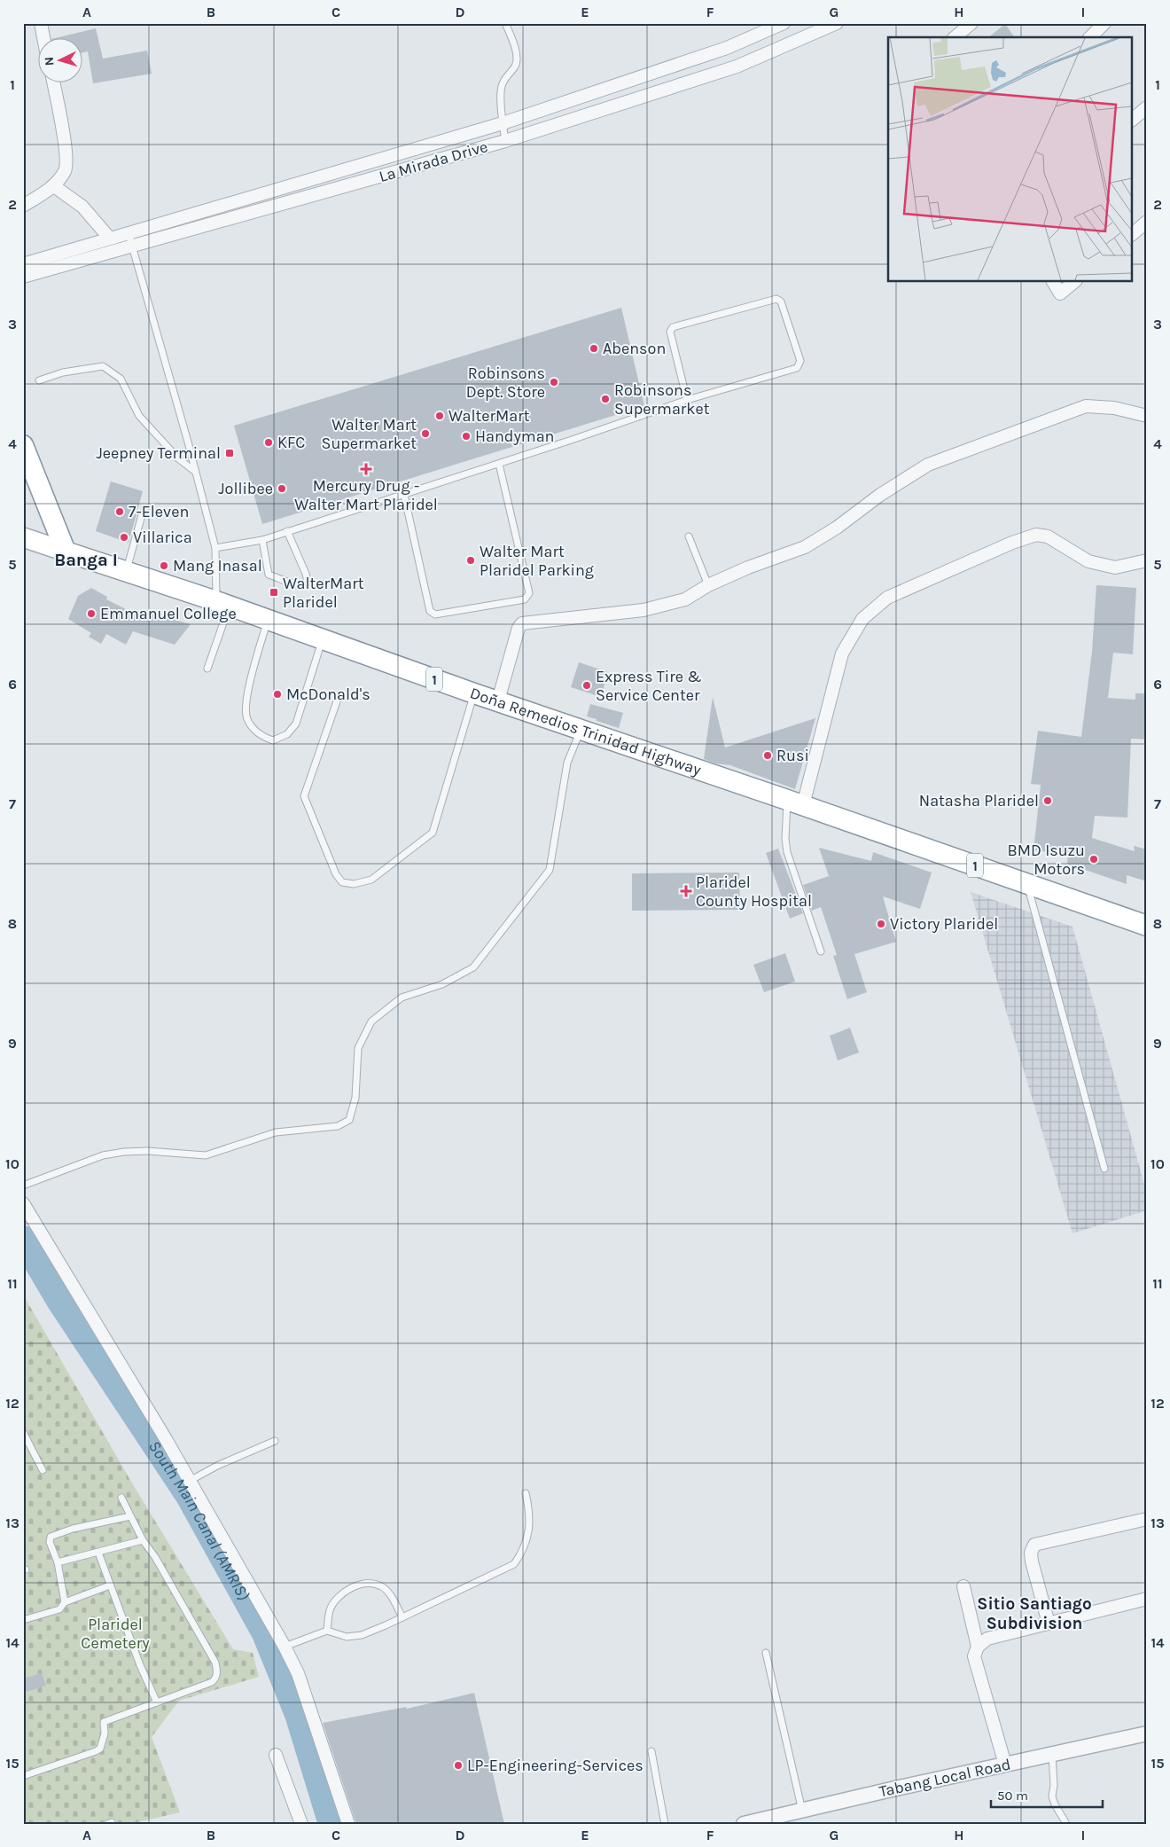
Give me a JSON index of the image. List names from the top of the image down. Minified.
{"streets":{"highway":["1","Doña Remedios Trinidad Highway"],"street":["La Mirada Drive","Tabang Local Road"]},"districts":["Banga I","Sitio Santiago Subdivision"],"water":["South Main Canal (AMRIS)"],"parks":["Plaridel Cemetery"],"places":{"other":["Abenson","Robinsons Dept. Store","Robinsons Supermarket","WalterMart","Walter Mart Supermarket","Handyman","KFC","Jollibee","7-Eleven","Villarica","Walter Mart Plaridel Parking","Mang Inasal","Emmanuel College","Express Tire & Service Center","McDonald's","Rusi","Natasha Plaridel","BMD Isuzu Motors","Victory Plaridel","LP-Engineering-Services"],"transit":["Jeepney Terminal","WalterMart Plaridel"],"health":["Mercury Drug - Walter Mart Plaridel","Plaridel County Hospital"]},"scale_bar":"50 m","north":"left","grid":{"columns":["A","B","C","D","E","F","G","H","I"],"rows":["1","2","3","4","5","6","7","8","9","10","11","12","13","14","15"]}}
